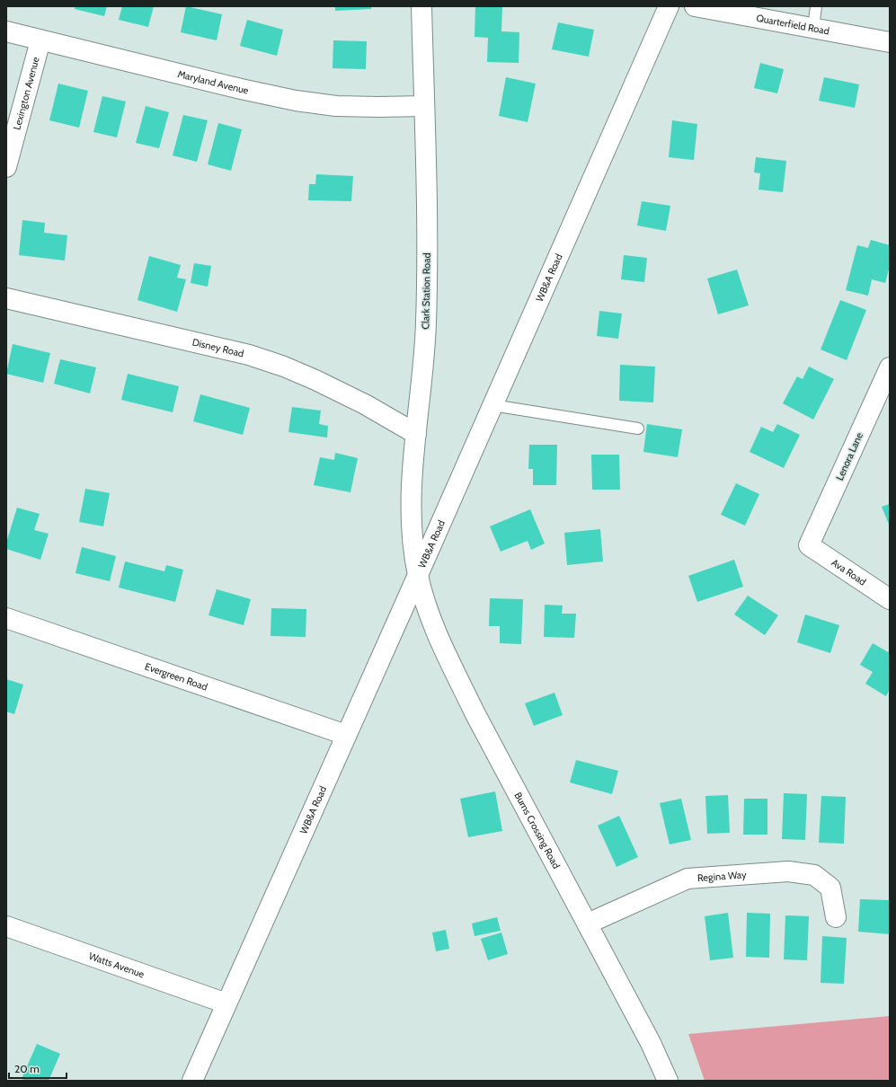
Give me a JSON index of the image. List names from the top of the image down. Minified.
{"streets":{"street":["Quarterfield Road","Maryland Avenue","Lexington Avenue","WB&A Road","Clark Station Road","Disney Road","Lenora Lane","Ava Road","Evergreen Road","Burns Crossing Road","Regina Way","Watts Avenue"]},"crossings":[["Maryland Avenue","Lexington Avenue"],["Maryland Avenue","Clark Station Road"],["WB&A Road","Clark Station Road"],["WB&A Road","Evergreen Road"],["WB&A Road","Burns Crossing Road"],["WB&A Road","Watts Avenue"],["Clark Station Road","Disney Road"],["Clark Station Road","Burns Crossing Road"],["Lenora Lane","Ava Road"],["Burns Crossing Road","Regina Way"]],"scale_bar":"20 m"}
